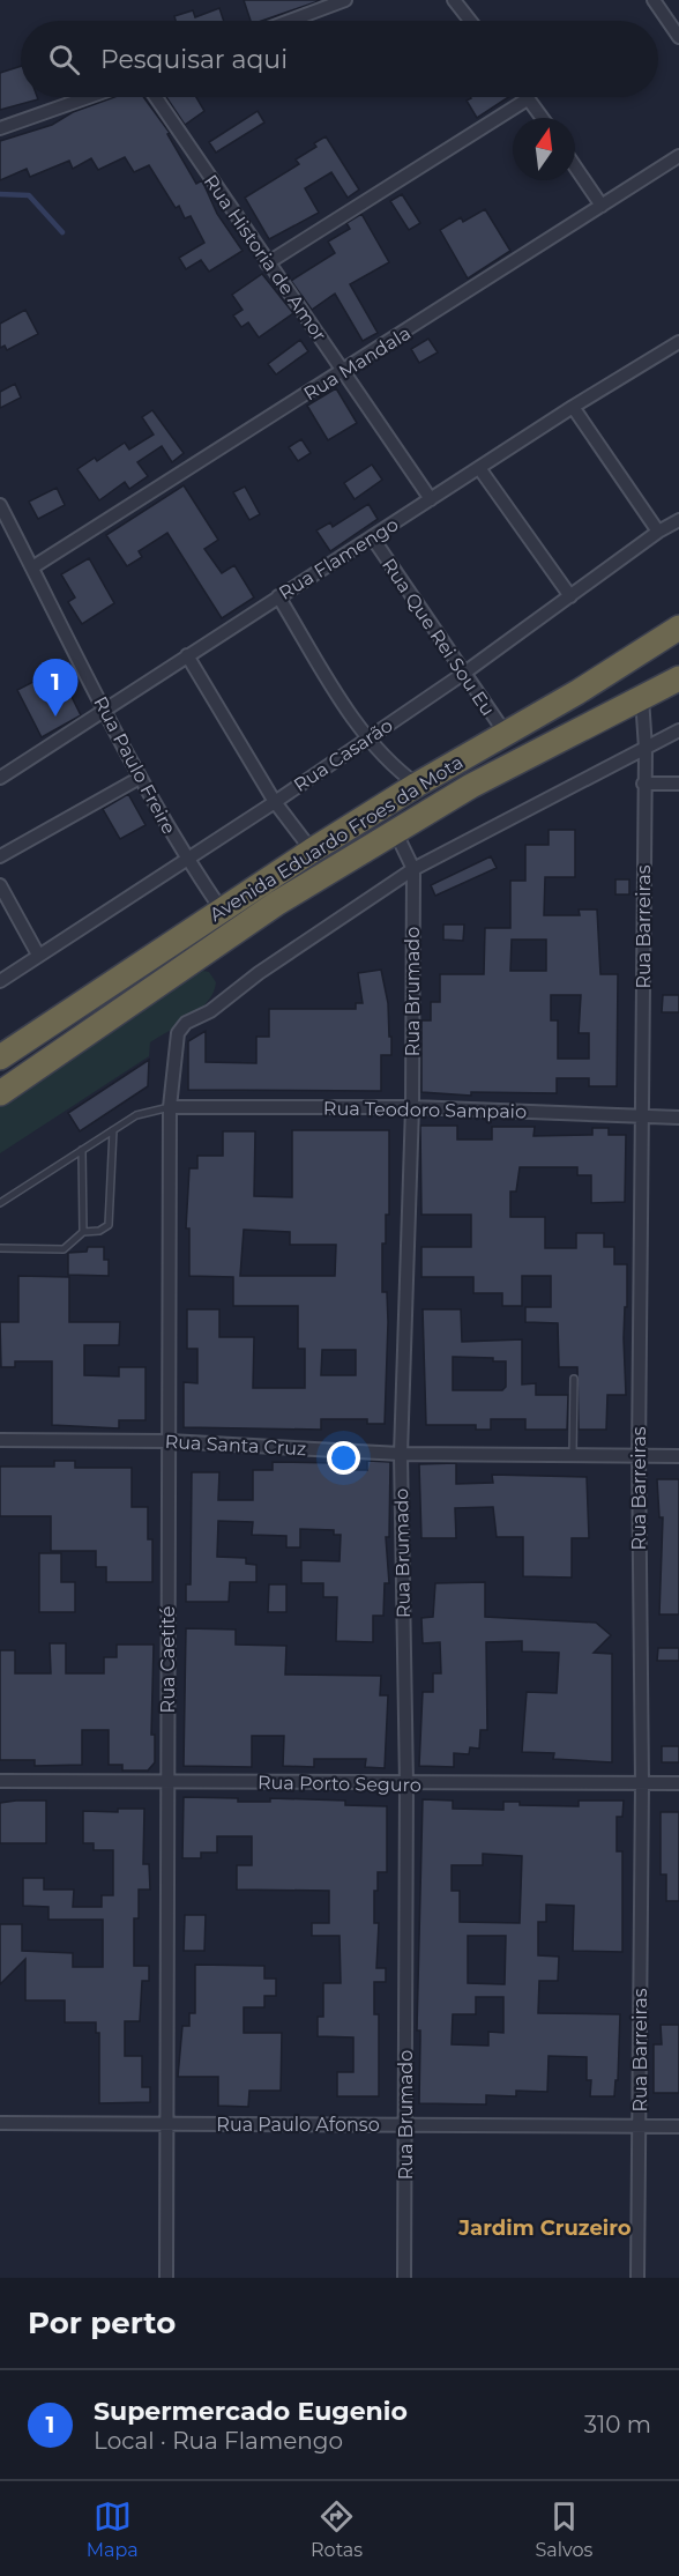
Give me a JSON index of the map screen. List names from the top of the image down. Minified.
{"streets":{"highway":["Avenida Eduardo Froes da Mota"],"street":["Rua Historia de Amor","Rua Mandala","Rua Flamengo","Rua Que Rei Sou Eu","Rua Casarão","Rua Paulo Freire","Rua Barreiras","Rua Brumado","Rua Teodoro Sampaio","Rua Santa Cruz","Rua Caetité","Rua Porto Seguro","Rua Paulo Afonso"]},"crossings":[["Rua Historia de Amor","Rua Mandala"],["Rua Historia de Amor","Rua Flamengo"],["Rua Mandala","Rua Paulo Freire"],["Rua Flamengo","Rua Que Rei Sou Eu"],["Rua Flamengo","Rua Paulo Freire"],["Rua Que Rei Sou Eu","Rua Casarão"],["Rua Que Rei Sou Eu","Avenida Eduardo Froes da Mota"],["Rua Casarão","Rua Paulo Freire"],["Rua Paulo Freire","Avenida Eduardo Froes da Mota"],["Avenida Eduardo Froes da Mota","Rua Barreiras"],["Avenida Eduardo Froes da Mota","Rua Brumado"],["Rua Barreiras","Rua Teodoro Sampaio"],["Rua Barreiras","Rua Santa Cruz"],["Rua Barreiras","Rua Porto Seguro"],["Rua Barreiras","Rua Paulo Afonso"],["Rua Brumado","Rua Teodoro Sampaio"],["Rua Brumado","Rua Santa Cruz"],["Rua Brumado","Rua Caetité"],["Rua Brumado","Rua Porto Seguro"],["Rua Brumado","Rua Paulo Afonso"],["Rua Teodoro Sampaio","Rua Caetité"],["Rua Santa Cruz","Rua Caetité"],["Rua Caetité","Rua Porto Seguro"],["Rua Caetité","Rua Paulo Afonso"]],"districts":["Jardim Cruzeiro"],"north":"top","page":{"search":"Pesquisar aqui","pins":"1","heading":"Por perto","list":[{"mark":"1","name":"Supermercado Eugenio","note":"Local · Rua Flamengo","value":"310 m"}],"nav":["Mapa","Rotas","Salvos"]}}
